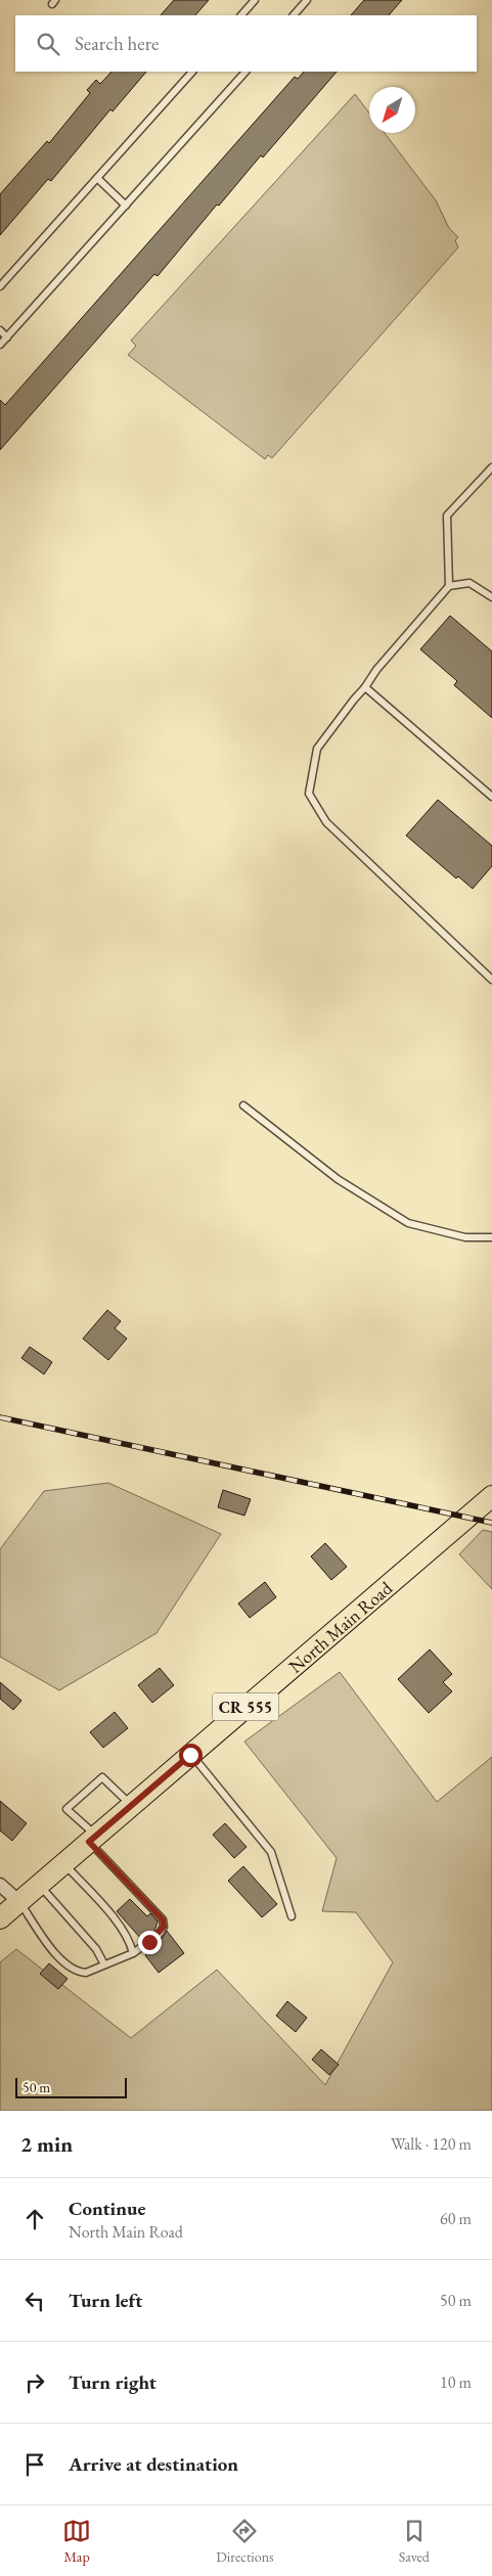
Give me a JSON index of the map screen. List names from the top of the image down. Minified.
{"streets":{"main road":["North Main Road","CR 555"]},"scale_bar":"50 m","north":"bottom left","page":{"search":"Search here","scale":"50 m","heading":["2 min","Walk · 120 m"],"list":[["Continue","North Main Road","60 m"],["Turn left","50 m"],["Turn right","10 m"],"Arrive at destination"],"nav":["Map","Directions","Saved"]}}
